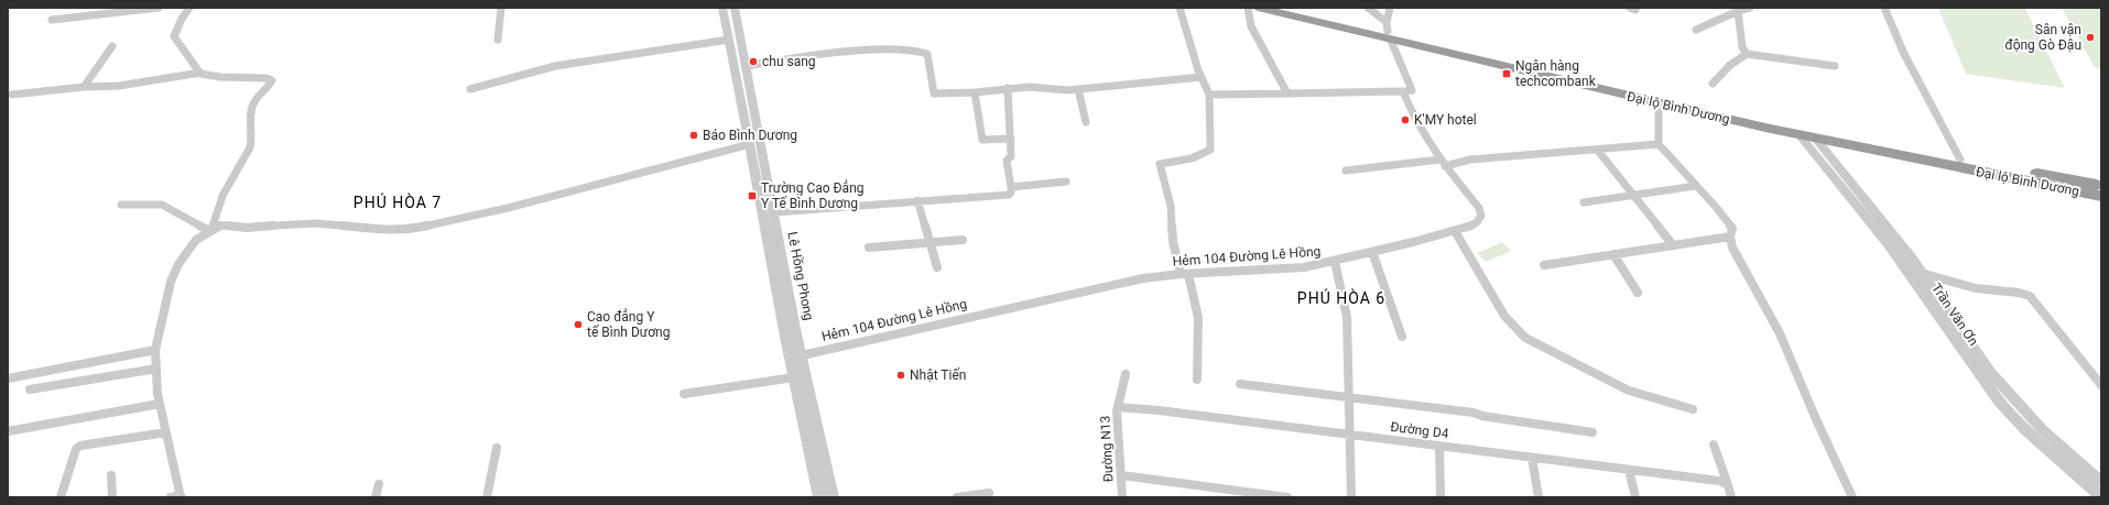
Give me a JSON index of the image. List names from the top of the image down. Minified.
{"streets":{"highway":["Đại lộ Bình Dương"],"street":["Hẻm 104 Đường Lê Hồng","Lê Hồng Phong","Trần Văn Ơn","Đường D4","Đường N13"]},"crossings":[["Đại lộ Bình Dương","Trần Văn Ơn"],["Hẻm 104 Đường Lê Hồng","Lê Hồng Phong"],["Đường D4","Đường N13"]],"districts":["PHÚ HÒA 7","PHÚ HÒA 6"],"places":{"other":["Sân vận động Gò Đậu","chu sang","K'MY hotel","Báo Bình Dương","Cao đẳng Y tế Bình Dương","Nhật Tiến"],"transit":["Ngân hàng techcombank","Trường Cao Đẳng Y Tế Bình Dương"]}}
